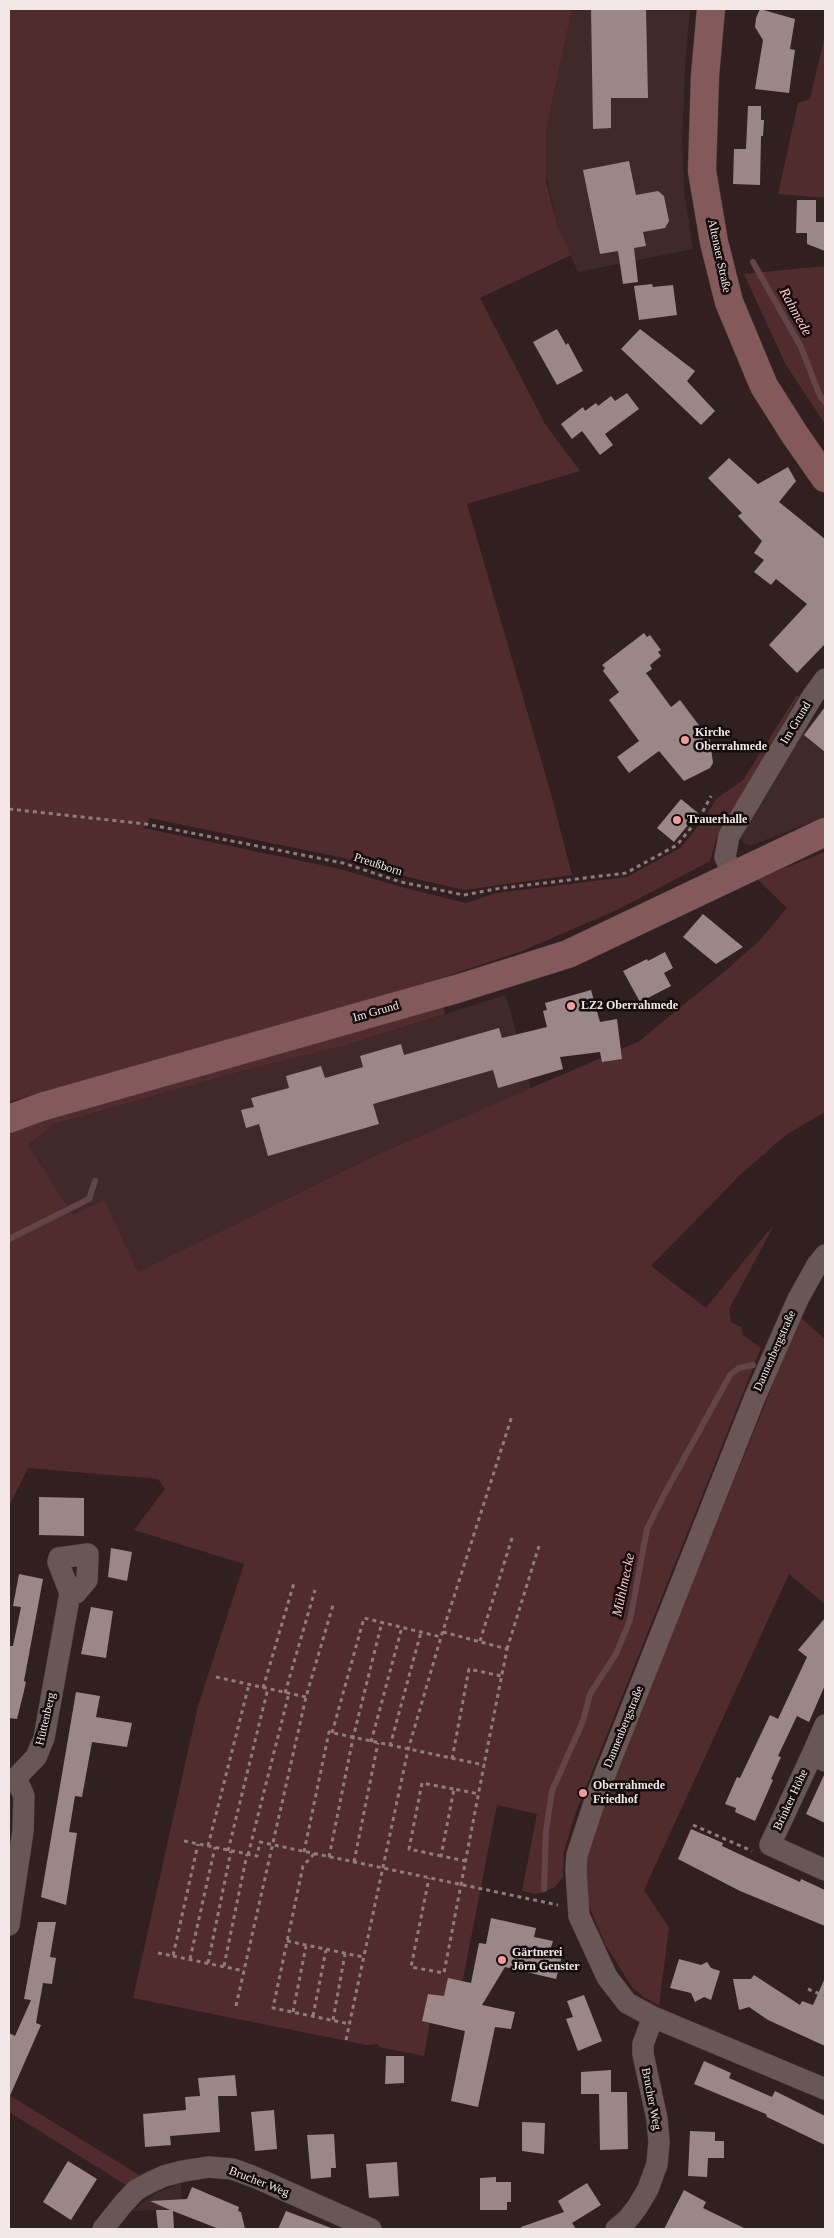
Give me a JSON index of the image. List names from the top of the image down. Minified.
{"streets":{"main road":["Altenaer Straße","Im Grund"],"street":["Dannenbergstraße","Hüttenberg","Brinker Höhe","Brucher Weg"],"path":["Preußborn"]},"crossings":[["Dannenbergstraße","Brucher Weg"]],"water":["Rahmede","Mühlmecke"],"places":["Kirche Oberrahmede","Trauerhalle","LZ2 Oberrahmede","Oberrahmede Friedhof","Gärtnerei Jörn Genster"]}
